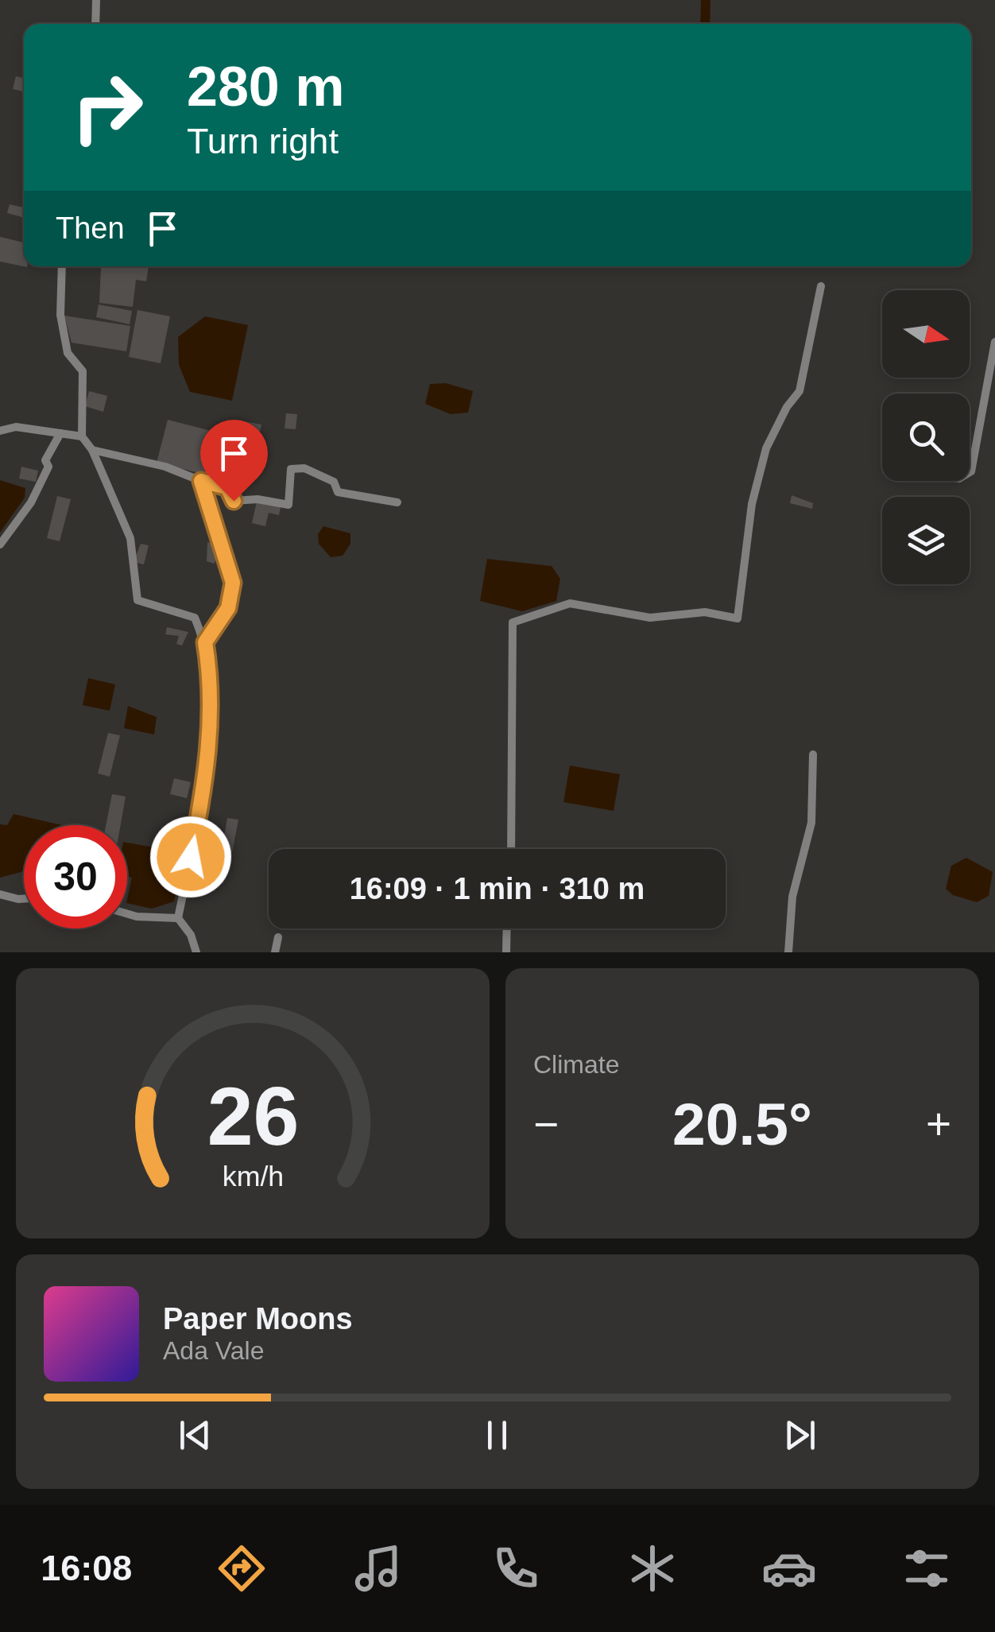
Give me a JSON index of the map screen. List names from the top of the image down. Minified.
{"north":"right","page":{"turn":["280 m","Turn right"],"then":"Then","limit":"30","trip":"16:09 · 1 min · 310 m","tile":"Climate","heat":["−","20.5°","+"],"song":["Paper Moons","Ada Vale"],"tabs":"16:08","gauge":["26","km/h"]}}
